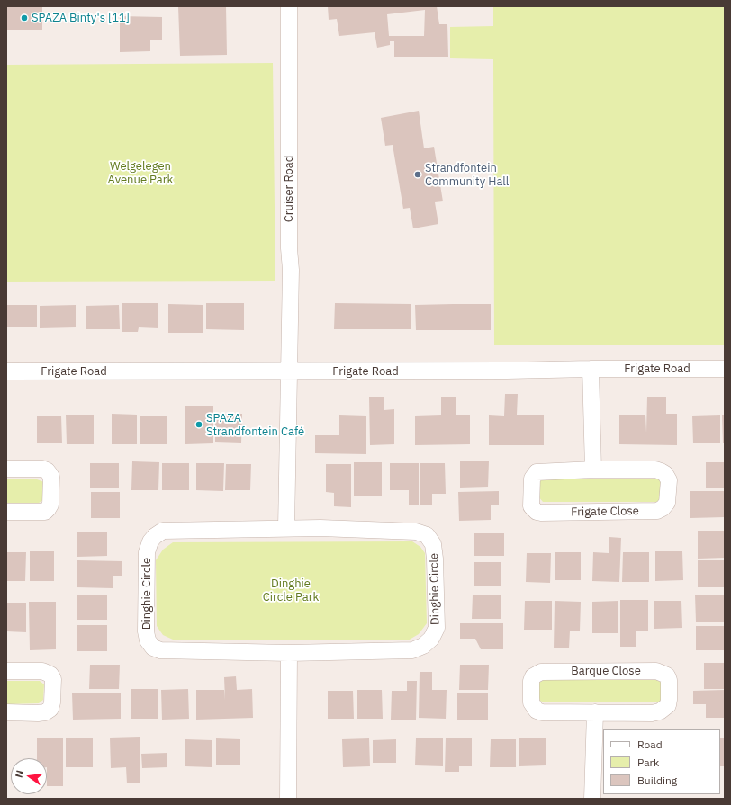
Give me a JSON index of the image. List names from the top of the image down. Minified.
{"streets":{"street":["Cruiser Road","Frigate Road","Frigate Close","Dinghie Circle","Barque Close"]},"crossings":[["Cruiser Road","Frigate Road"]],"parks":["Welgelegen Avenue Park","Dinghie Circle Park"],"places":["SPAZA Binty's [11]","Strandfontein Community Hall","SPAZA Strandfontein Café"],"legend":["Road","Park","Building"],"north":"left"}
